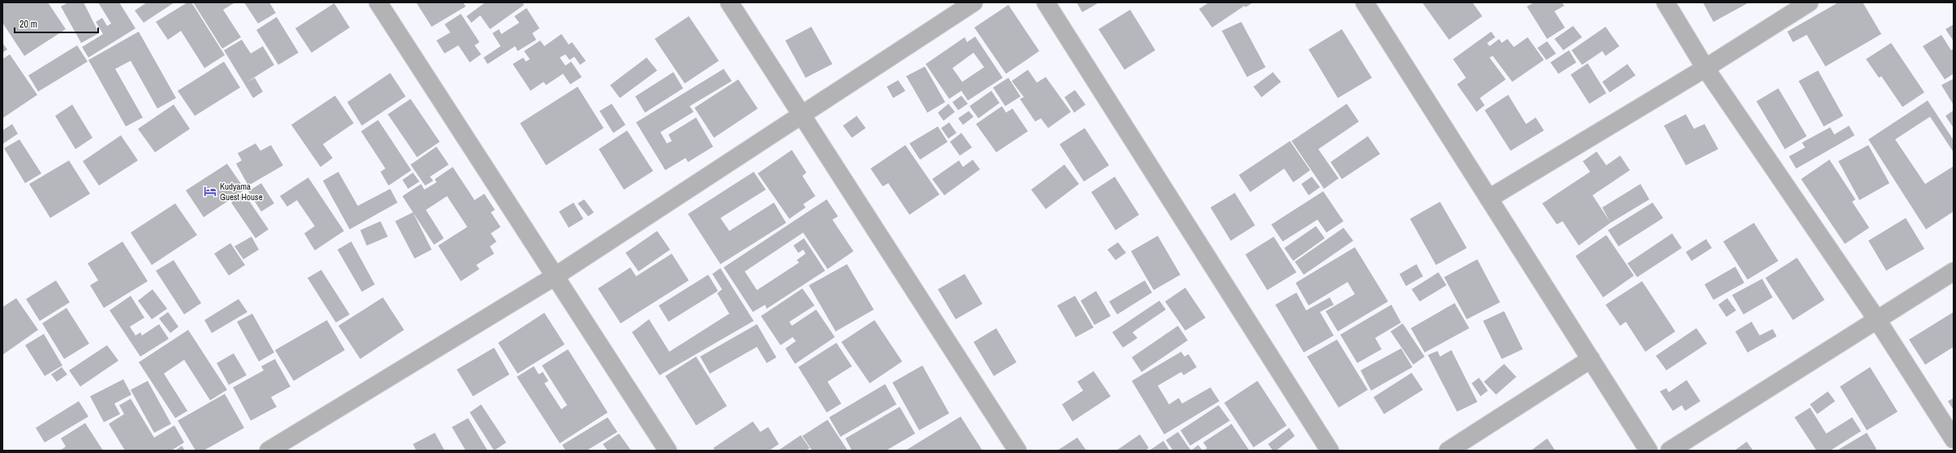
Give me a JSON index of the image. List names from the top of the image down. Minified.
{"places":{"hotel":["Kudyama Guest House"]},"scale_bar":"20 m"}
